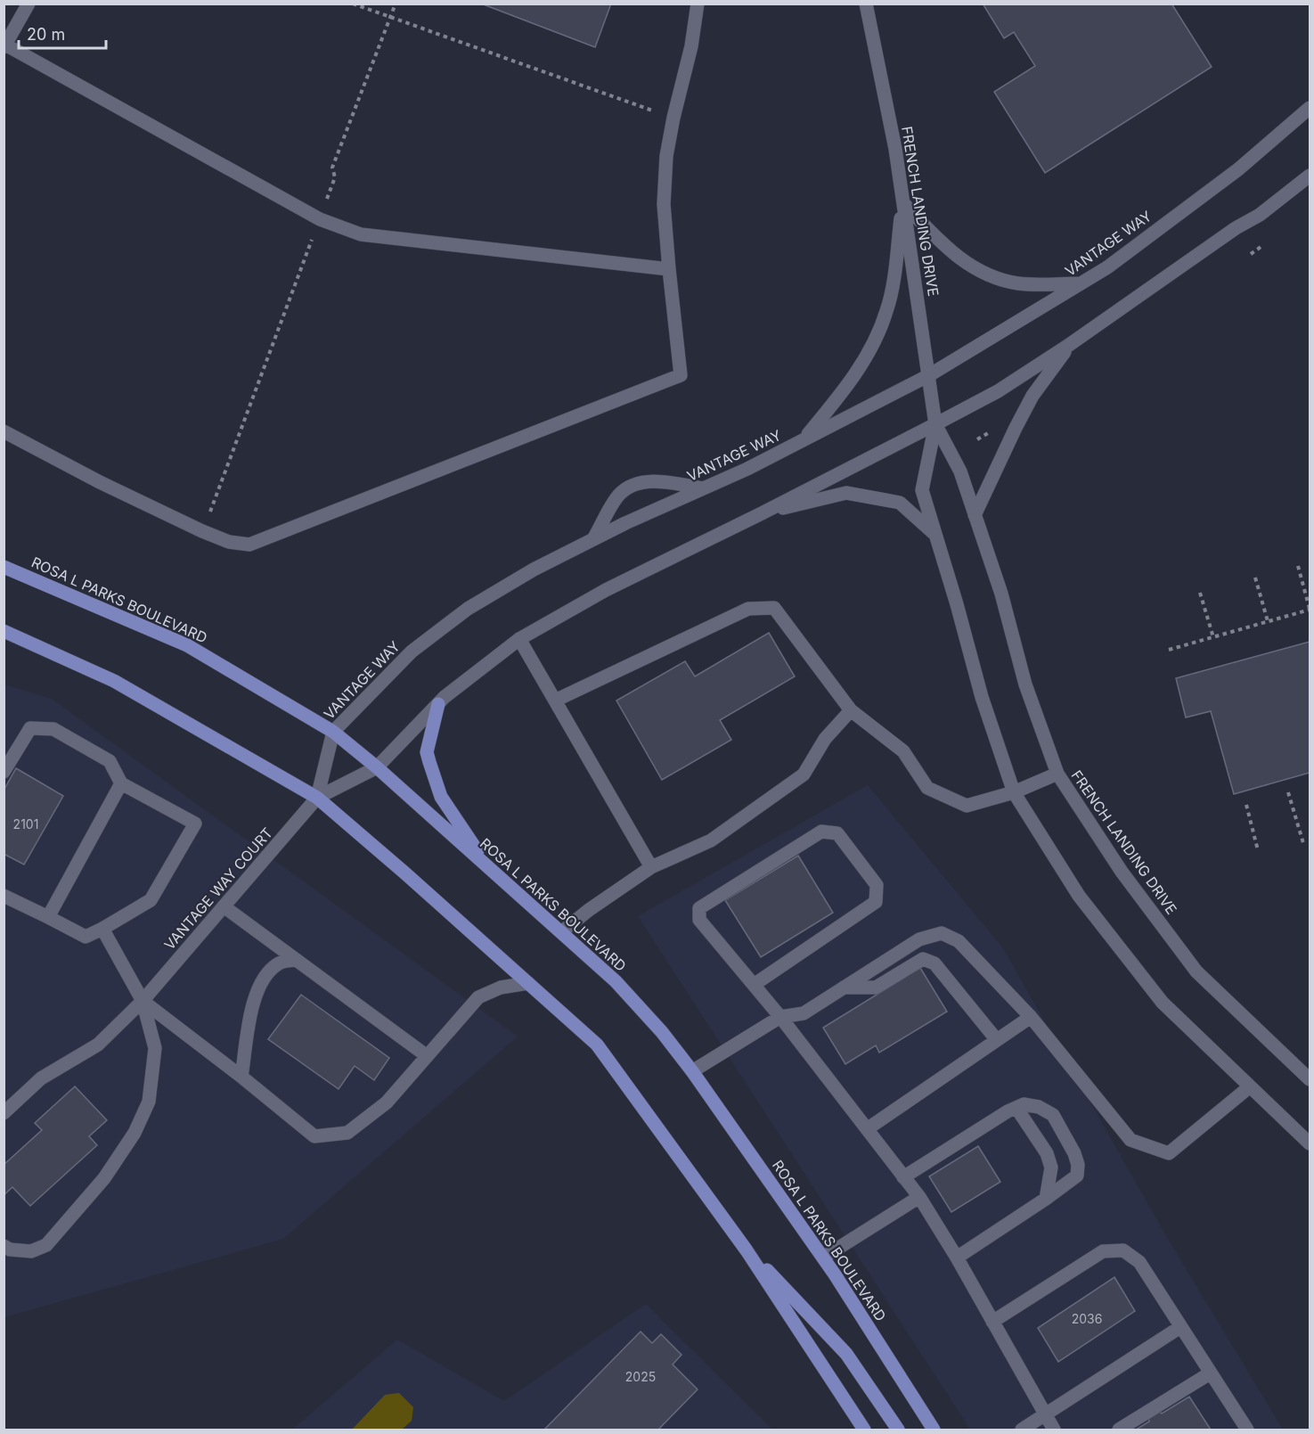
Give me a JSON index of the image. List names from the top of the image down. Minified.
{"streets":{"main road":["ROSA L PARKS BOULEVARD"],"street":["FRENCH LANDING DRIVE","VANTAGE WAY","VANTAGE WAY COURT"]},"crossings":[["FRENCH LANDING DRIVE","VANTAGE WAY"],["VANTAGE WAY","ROSA L PARKS BOULEVARD"],["VANTAGE WAY","VANTAGE WAY COURT"]],"house_numbers":["2101","2036","2025"],"scale_bar":"20 m"}
